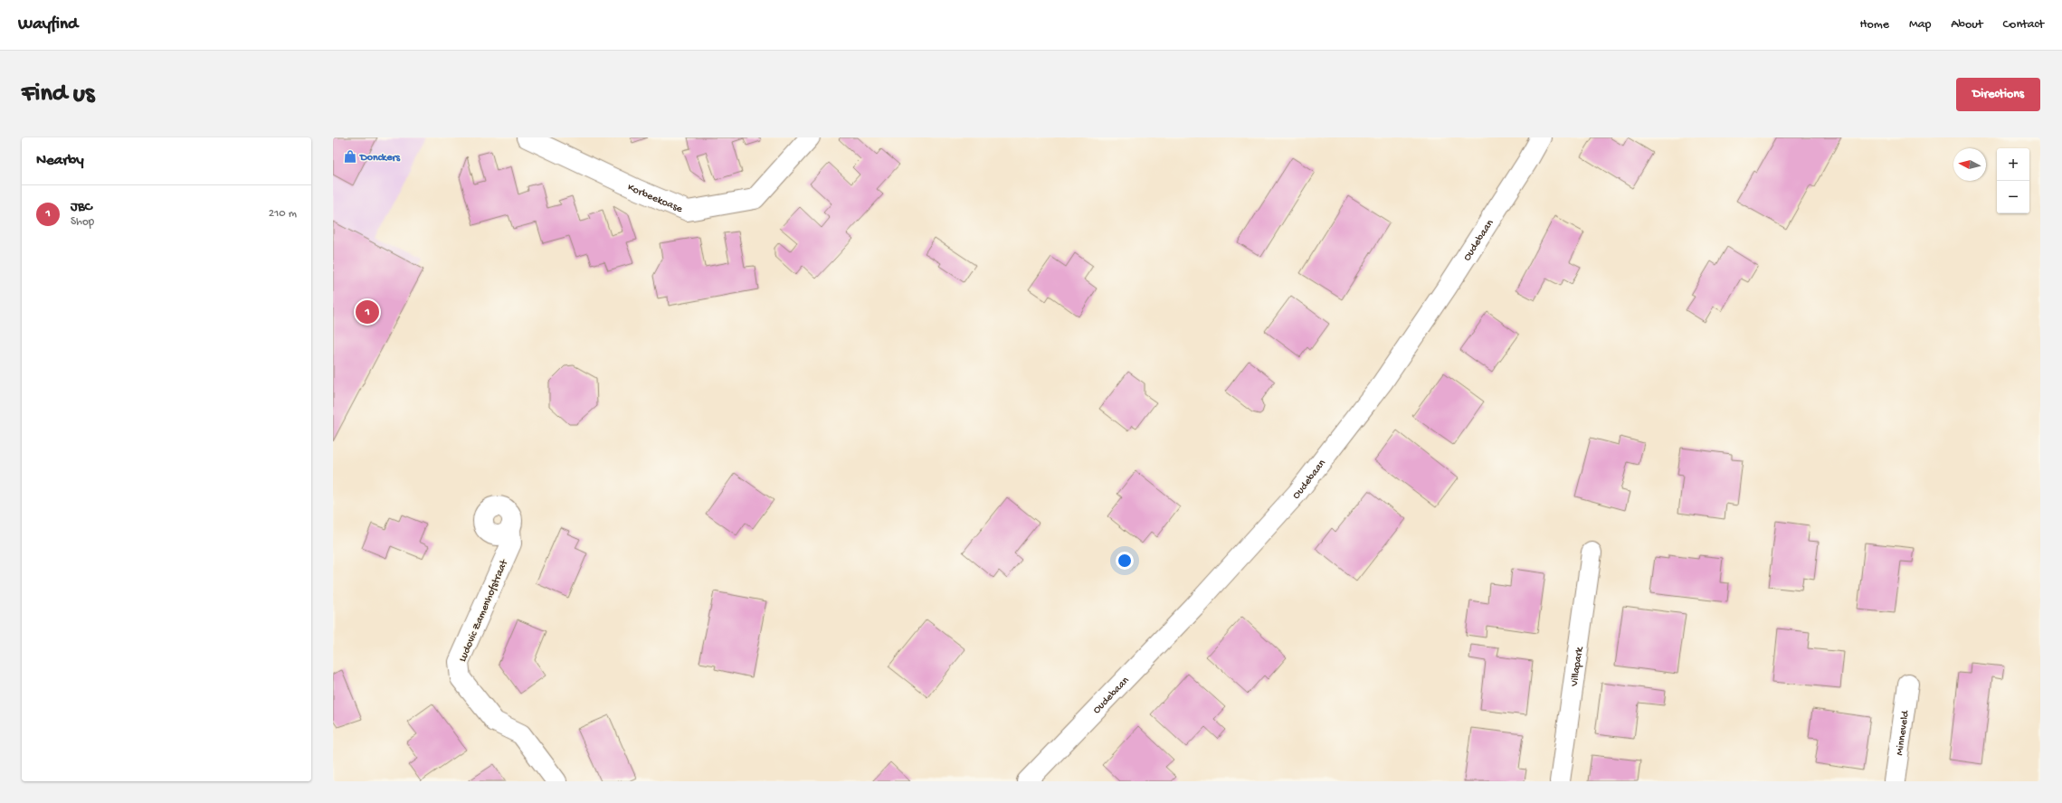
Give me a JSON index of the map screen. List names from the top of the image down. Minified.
{"streets":{"street":["Korbeekoase","Oudebaan","Ludovic Zamenhofstraat","Villapark","Minneveld"]},"places":{"shop":["Donckers"]},"north":"left","page":{"header":"Wayfind","nav":["Home","Map","About","Contact"],"buttons":"Directions","title":"Find us","heading":"Nearby","map_buttons":["+","−"],"list":[{"mark":"1","name":"JBC","note":"Shop","value":"210 m"}],"pins":"1"}}
